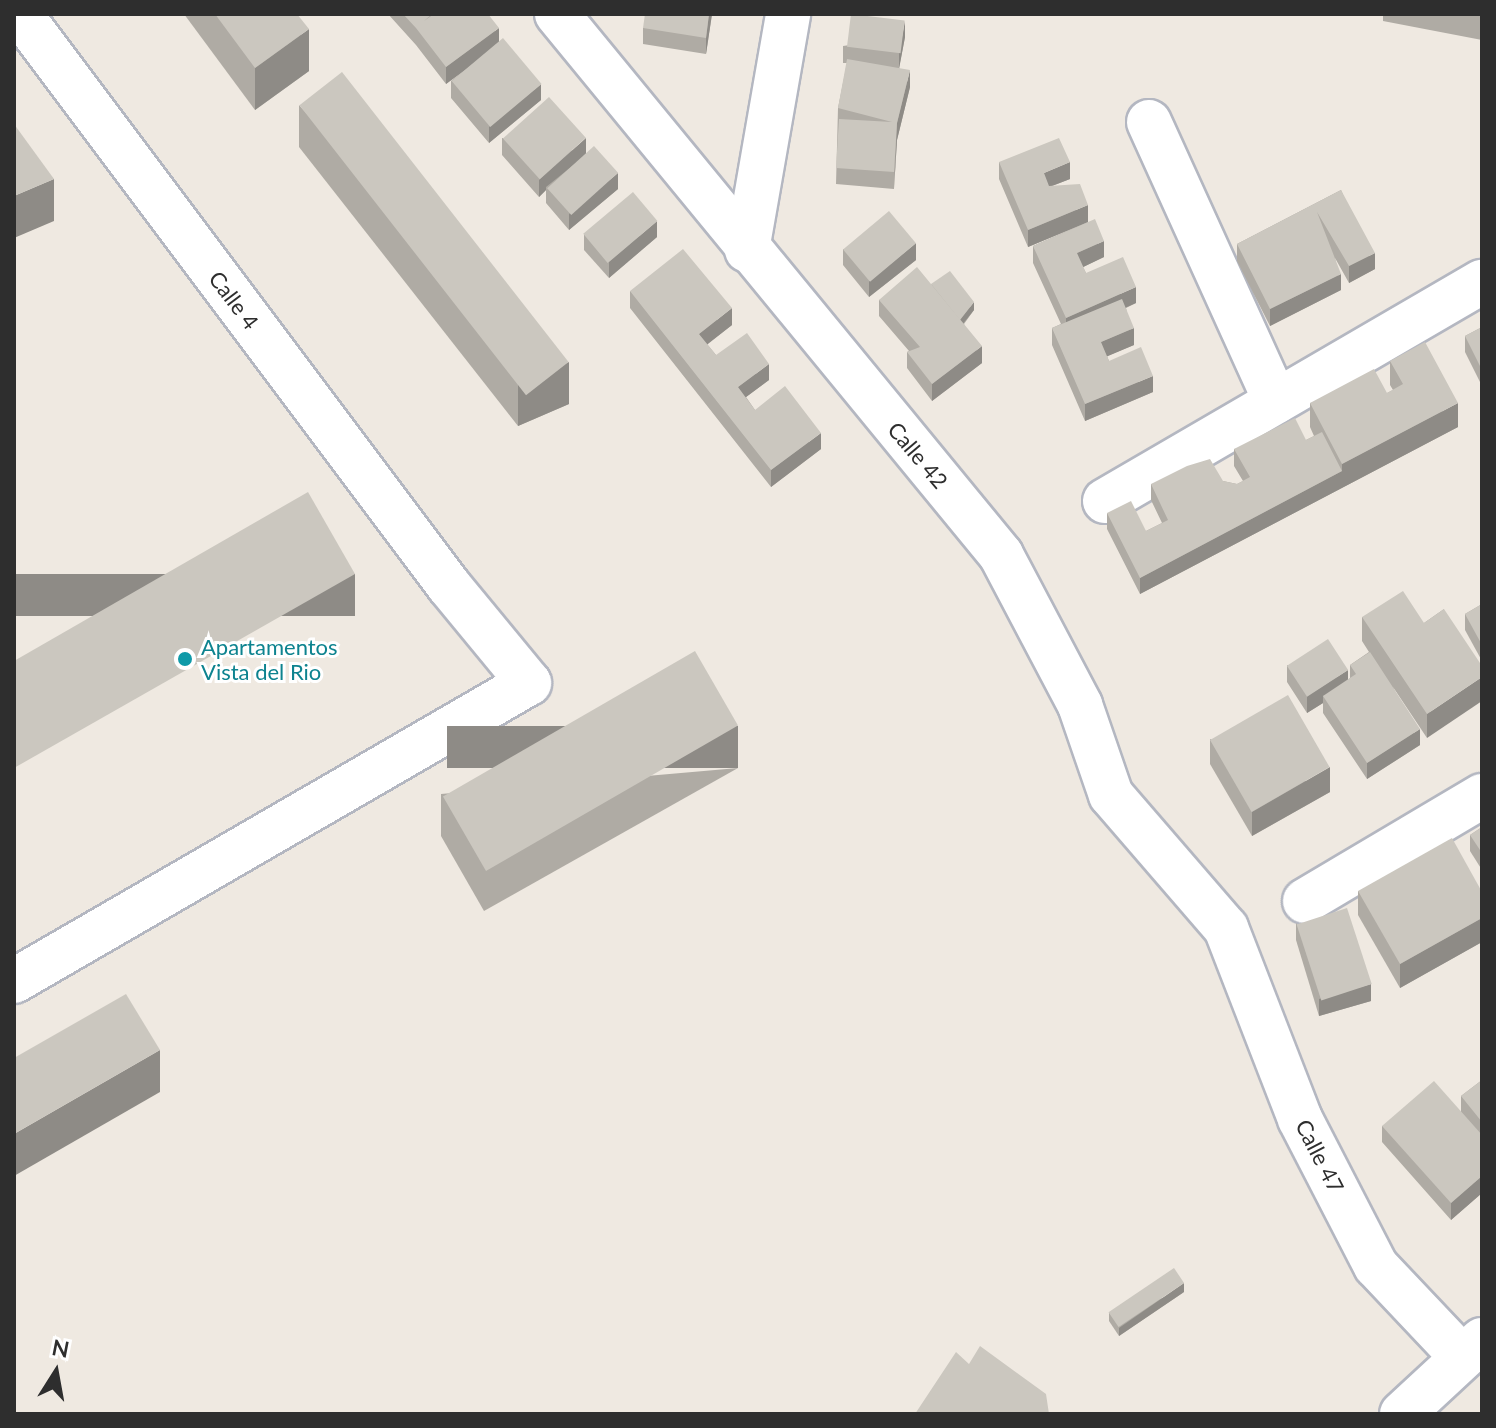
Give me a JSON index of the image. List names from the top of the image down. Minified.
{"streets":{"street":["Calle 4","Calle 42","Calle 47"]},"crossings":[["Calle 42","Calle 47"]],"places":["Apartamentos Vista del Rio"],"north":"top"}
